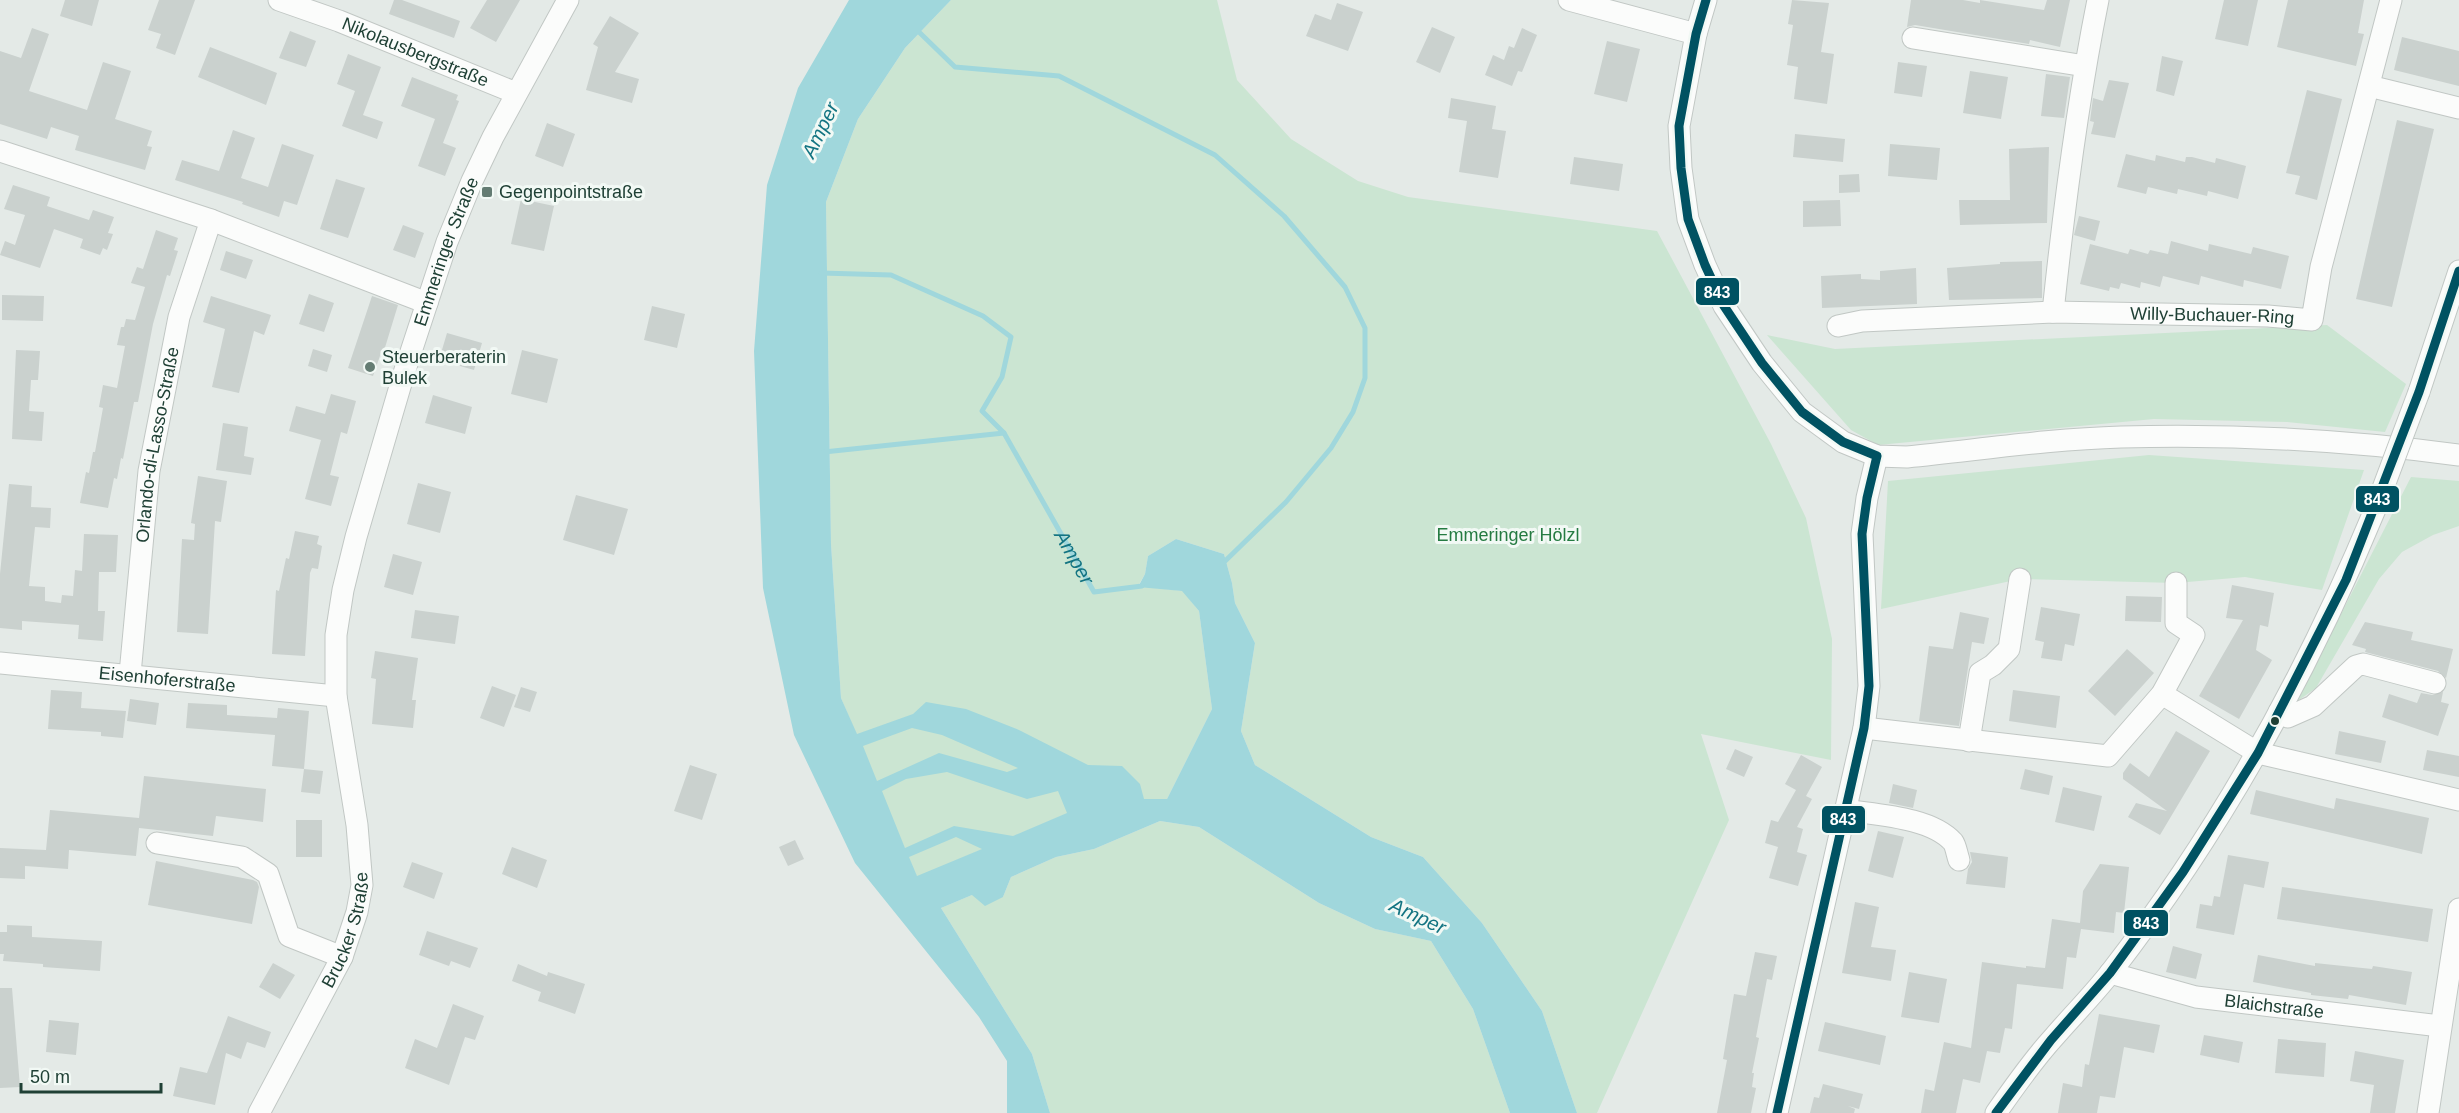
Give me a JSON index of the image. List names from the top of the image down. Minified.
{"streets":{"street":["Nikolausbergstraße","Emmeringer Straße","Willy-Buchauer-Ring","Orlando-di-Lasso-Straße","Eisenhoferstraße","Brucker Straße","Blaichstraße"]},"crossings":[["Nikolausbergstraße","Emmeringer Straße"],["Emmeringer Straße","Eisenhoferstraße"],["Emmeringer Straße","Brucker Straße"],["Orlando-di-Lasso-Straße","Eisenhoferstraße"]],"water":["Amper"],"parks":["Emmeringer Hölzl"],"places":{"transit":["Gegenpointstraße"],"other":["Steuerberaterin Bulek"]},"lines":["transit line 843"],"scale_bar":"50 m"}
